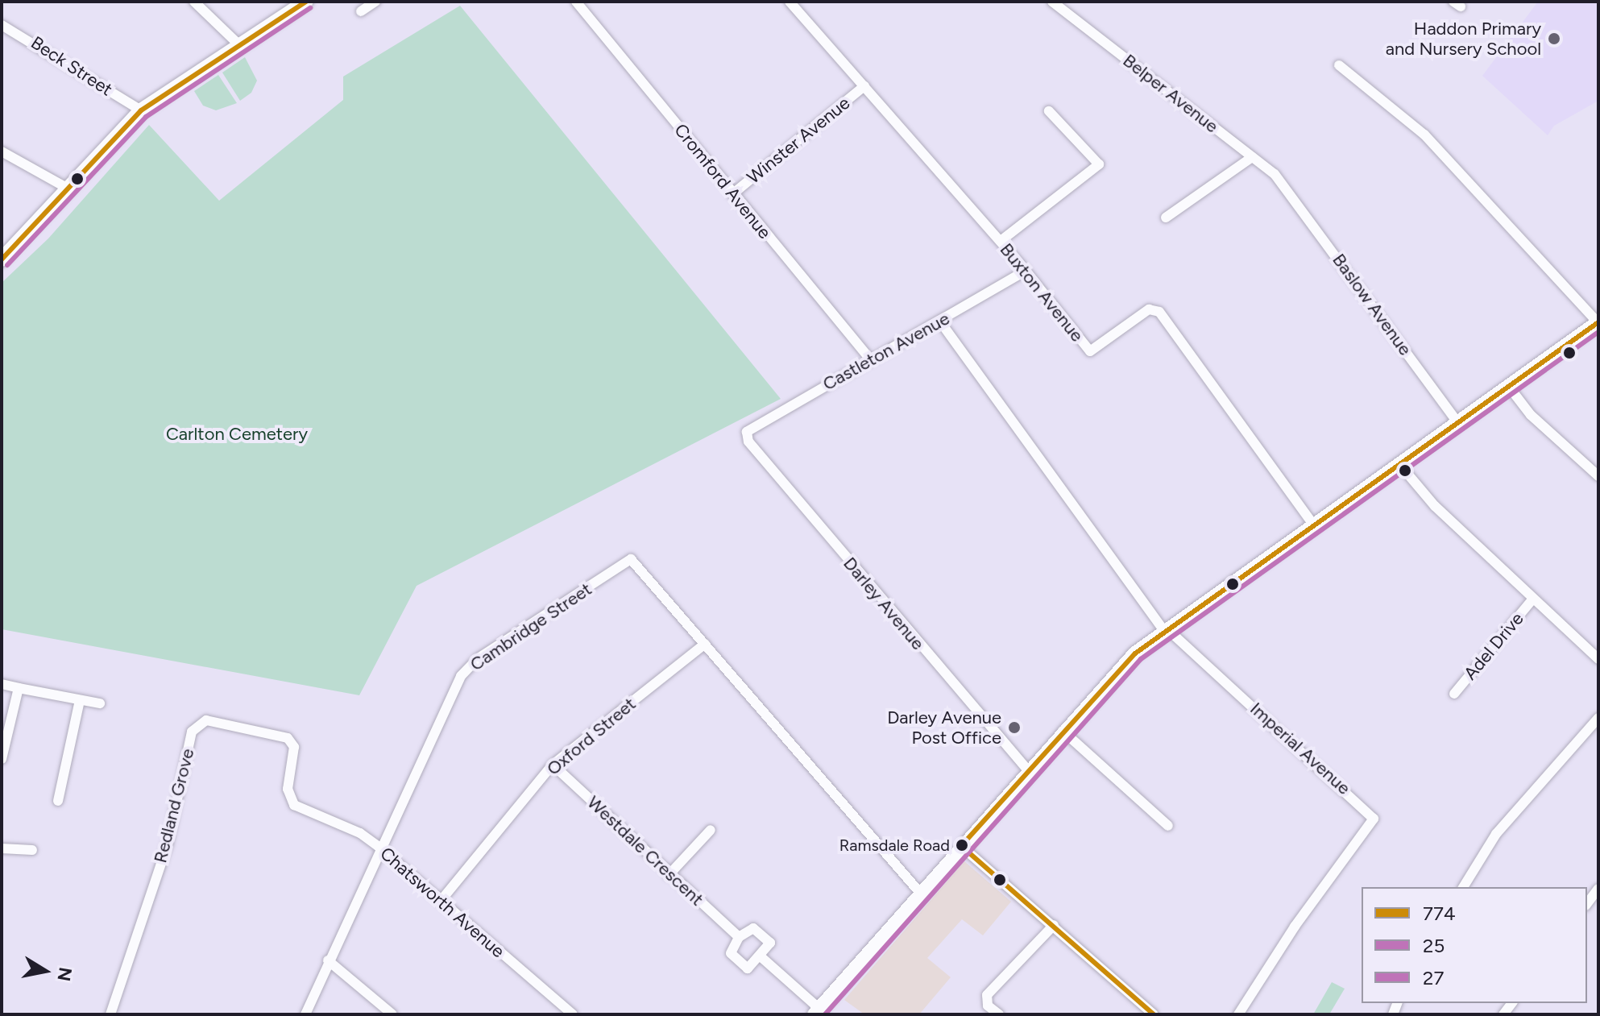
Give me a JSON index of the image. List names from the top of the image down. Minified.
{"streets":{"street":["Beck Street","Belper Avenue","Winster Avenue","Cromford Avenue","Buxton Avenue","Baslow Avenue","Castleton Avenue","Darley Avenue","Cambridge Street","Adel Drive","Oxford Street","Imperial Avenue","Redland Grove","Westdale Crescent","Chatsworth Avenue"]},"crossings":[["Belper Avenue","Baslow Avenue"],["Winster Avenue","Cromford Avenue"],["Winster Avenue","Buxton Avenue"],["Cromford Avenue","Castleton Avenue"],["Buxton Avenue","Castleton Avenue"],["Castleton Avenue","Darley Avenue"],["Castleton Avenue","Imperial Avenue"],["Cambridge Street","Oxford Street"],["Cambridge Street","Chatsworth Avenue"],["Oxford Street","Westdale Crescent"],["Oxford Street","Chatsworth Avenue"],["Redland Grove","Chatsworth Avenue"]],"parks":["Carlton Cemetery"],"places":["Haddon Primary and Nursery School","Darley Avenue Post Office","Ramsdale Road"],"lines":["transit line 774","transit line 27","transit line 25"],"legend":["774","25","27"],"north":"right"}
